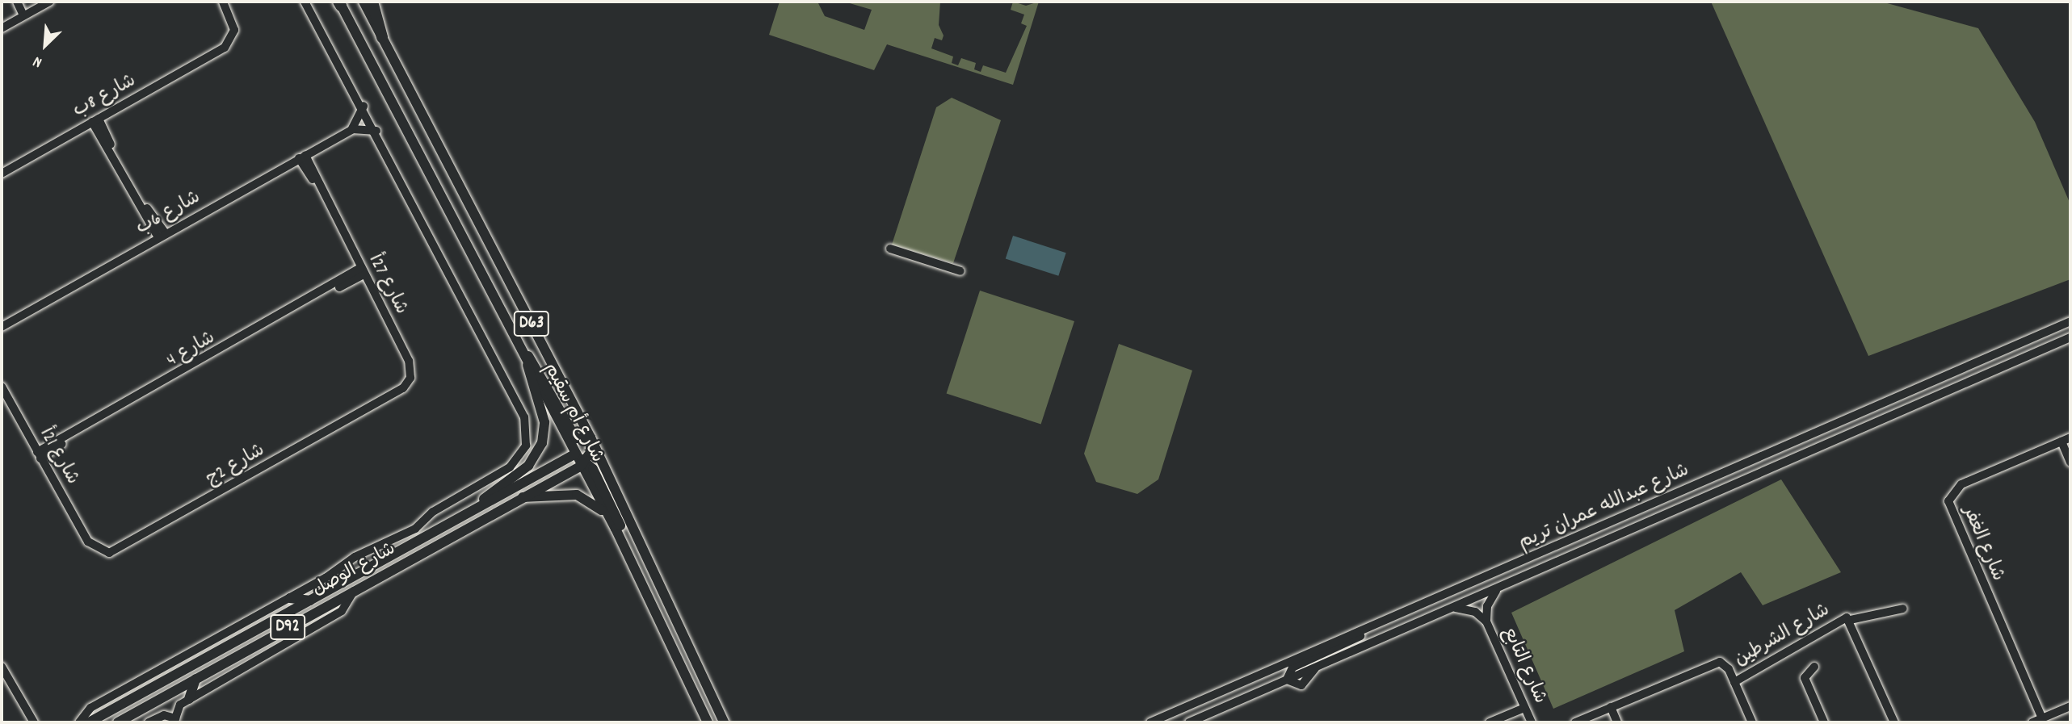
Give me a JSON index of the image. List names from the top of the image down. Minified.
{"streets":{"main road":["D63","شارع أم سقيم","شارع الوصل","D92"],"street":["شارع 8ب","شارع 6ب","شارع 27أ","شارع 4","شارع 21أ","شارع 2ج","شارع عبدالله عمران تريم","شارع الغفر","شارع الشرطين","شارع التابع"]},"crossings":[["شارع 6ب","شارع 27أ"],["شارع 27أ","شارع 4"],["شارع 27أ","شارع 2ج"],["شارع 4","شارع 21أ"],["شارع أم سقيم","شارع الوصل"],["شارع 21أ","شارع 2ج"],["شارع عبدالله عمران تريم","شارع التابع"]],"north":"bottom left"}
